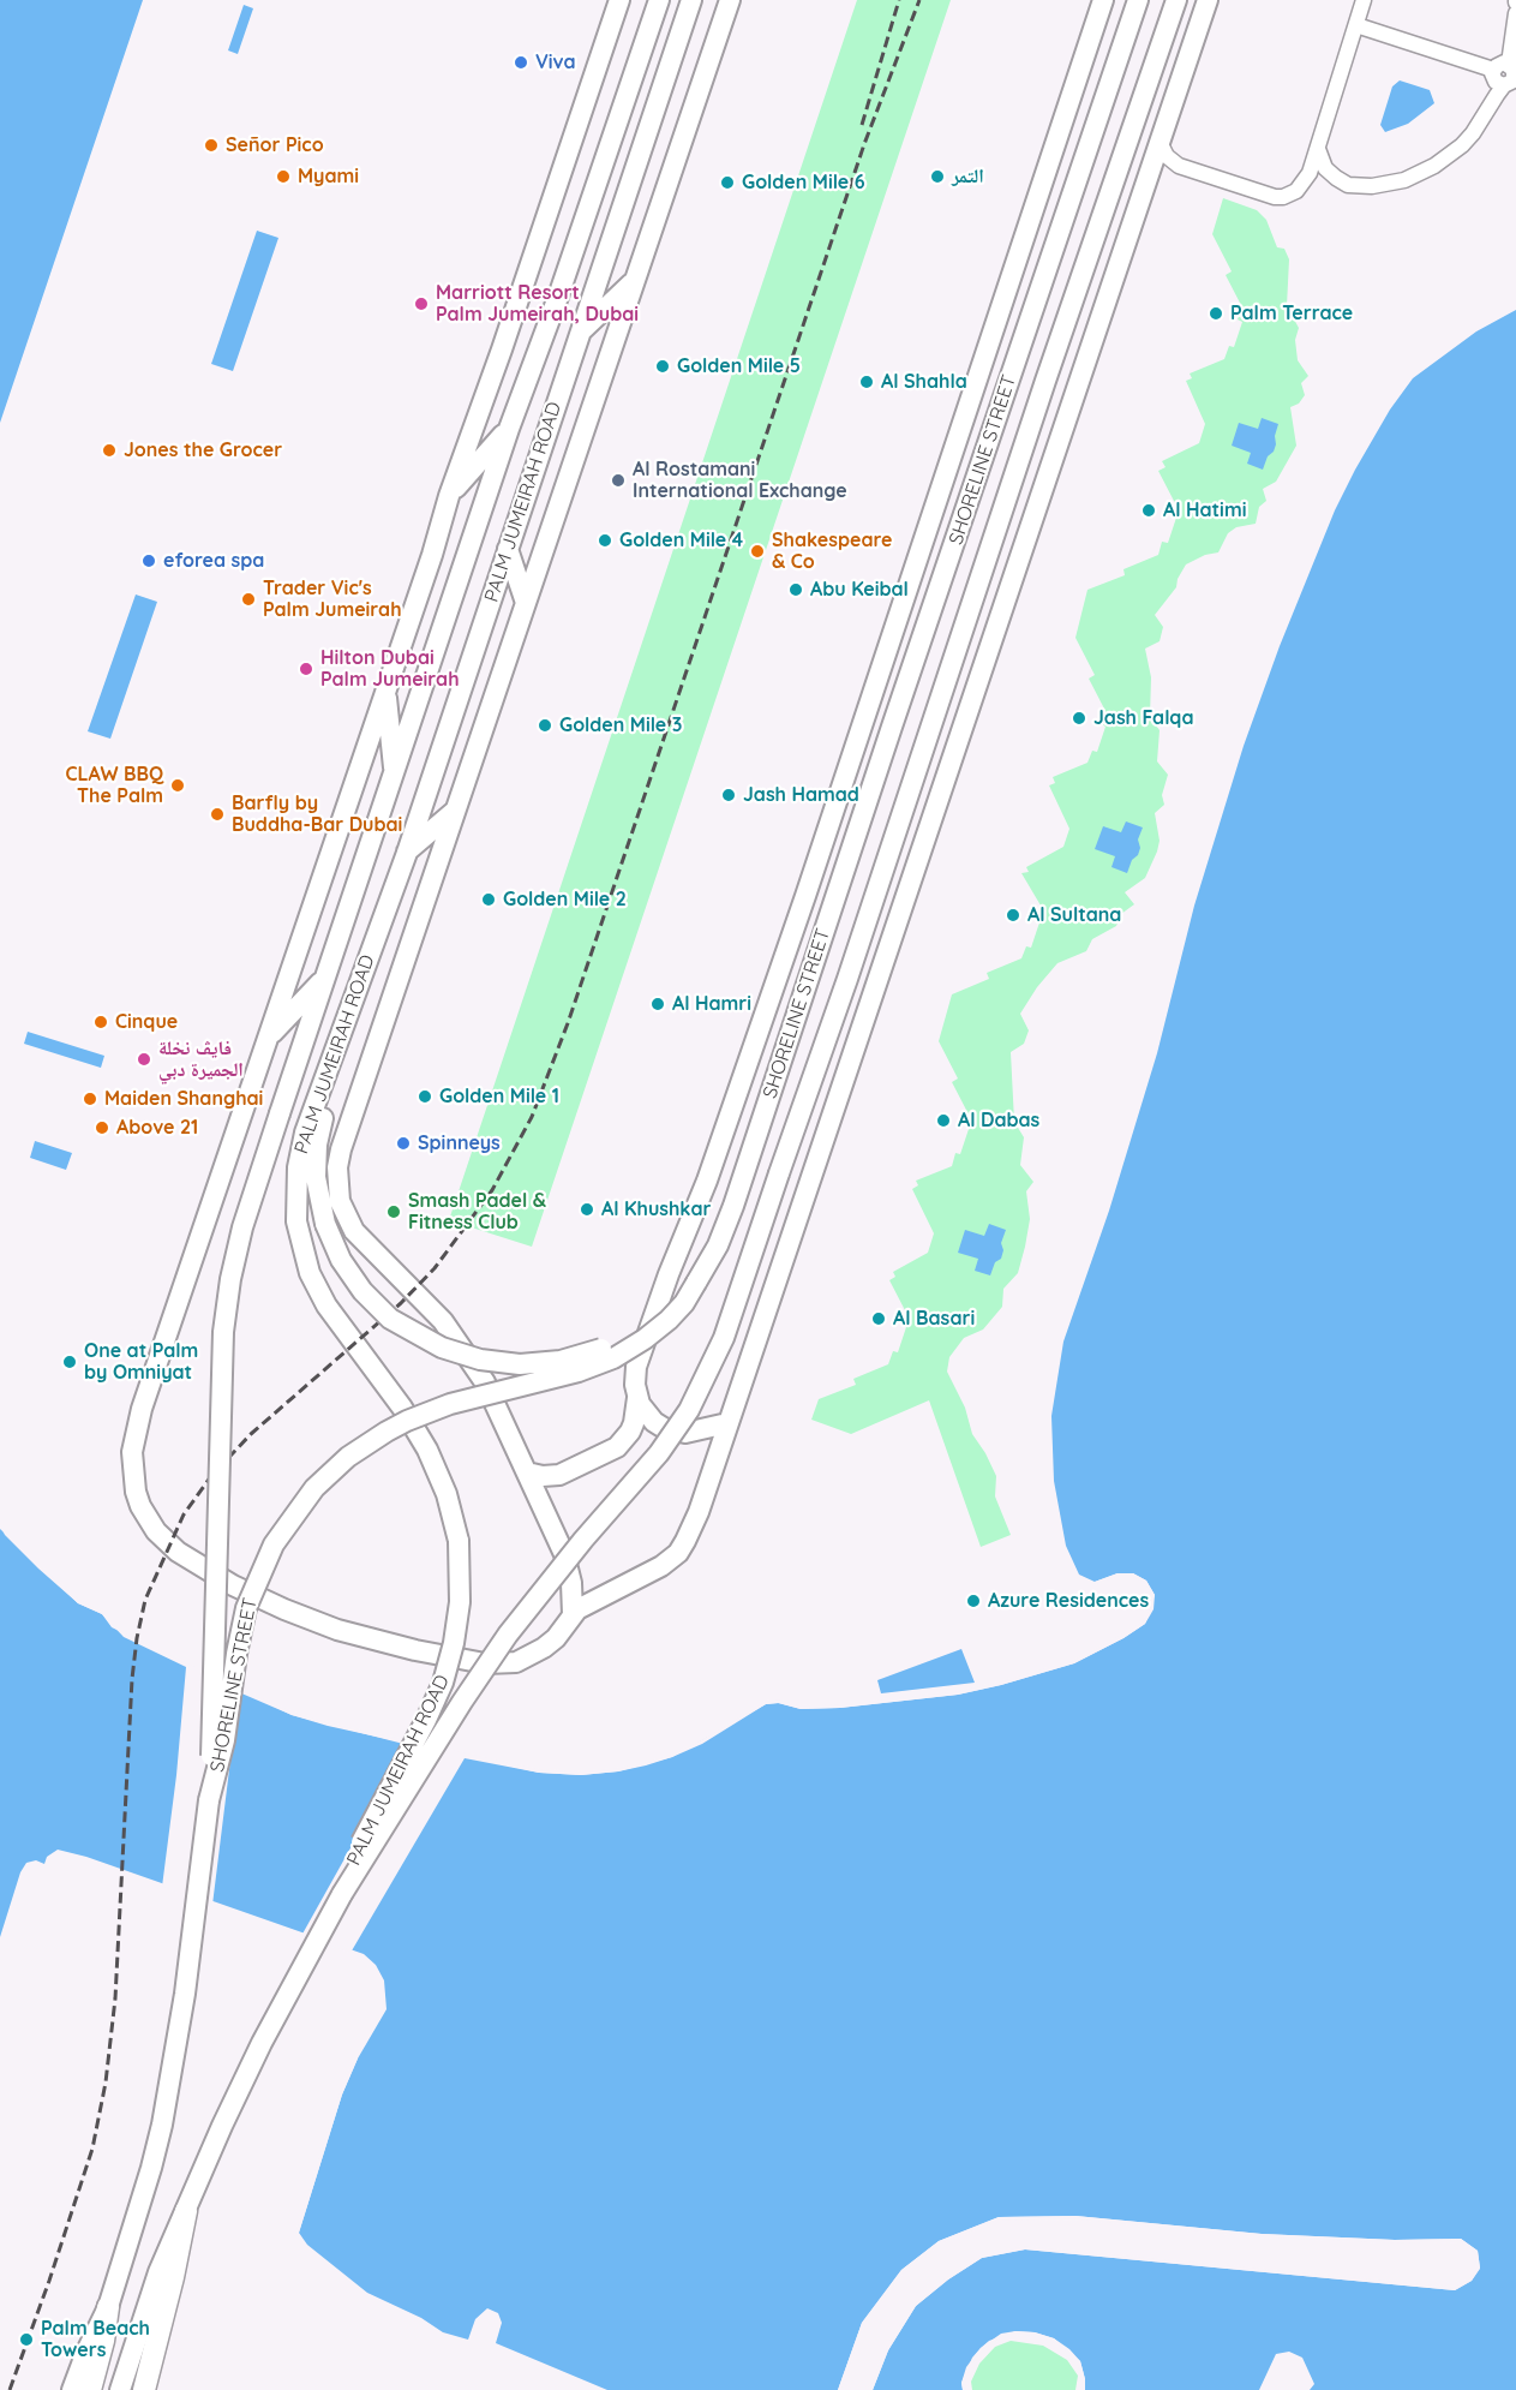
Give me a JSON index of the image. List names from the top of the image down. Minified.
{"streets":{"main road":["SHORELINE STREET","PALM JUMEIRAH ROAD"]},"crossings":[["SHORELINE STREET","PALM JUMEIRAH ROAD"]],"places":["Viva","Señor Pico","Myami","التمر","Golden Mile 6","Marriott Resort Palm Jumeirah, Dubai","Palm Terrace","Golden Mile 5","Al Shahla","Jones the Grocer","Al Rostamani International Exchange","Al Hatimi","Golden Mile 4","Shakespeare & Co","eforea spa","Abu Keibal","Trader Vic's Palm Jumeirah","Hilton Dubai Palm Jumeirah","Jash Falqa","Golden Mile 3","CLAW BBQ The Palm","Jash Hamad","Barfly by Buddha-Bar Dubai","Golden Mile 2","Al Sultana","Al Hamri","Cinque","فايڤ نخلة الجميرة دبي","Golden Mile 1","Maiden Shanghai","Al Dabas","Above 21","Spinneys","Al Khushkar","Smash Padel & Fitness Club","Al Basari","One at Palm by Omniyat","Azure Residences","Palm Beach Towers"]}
